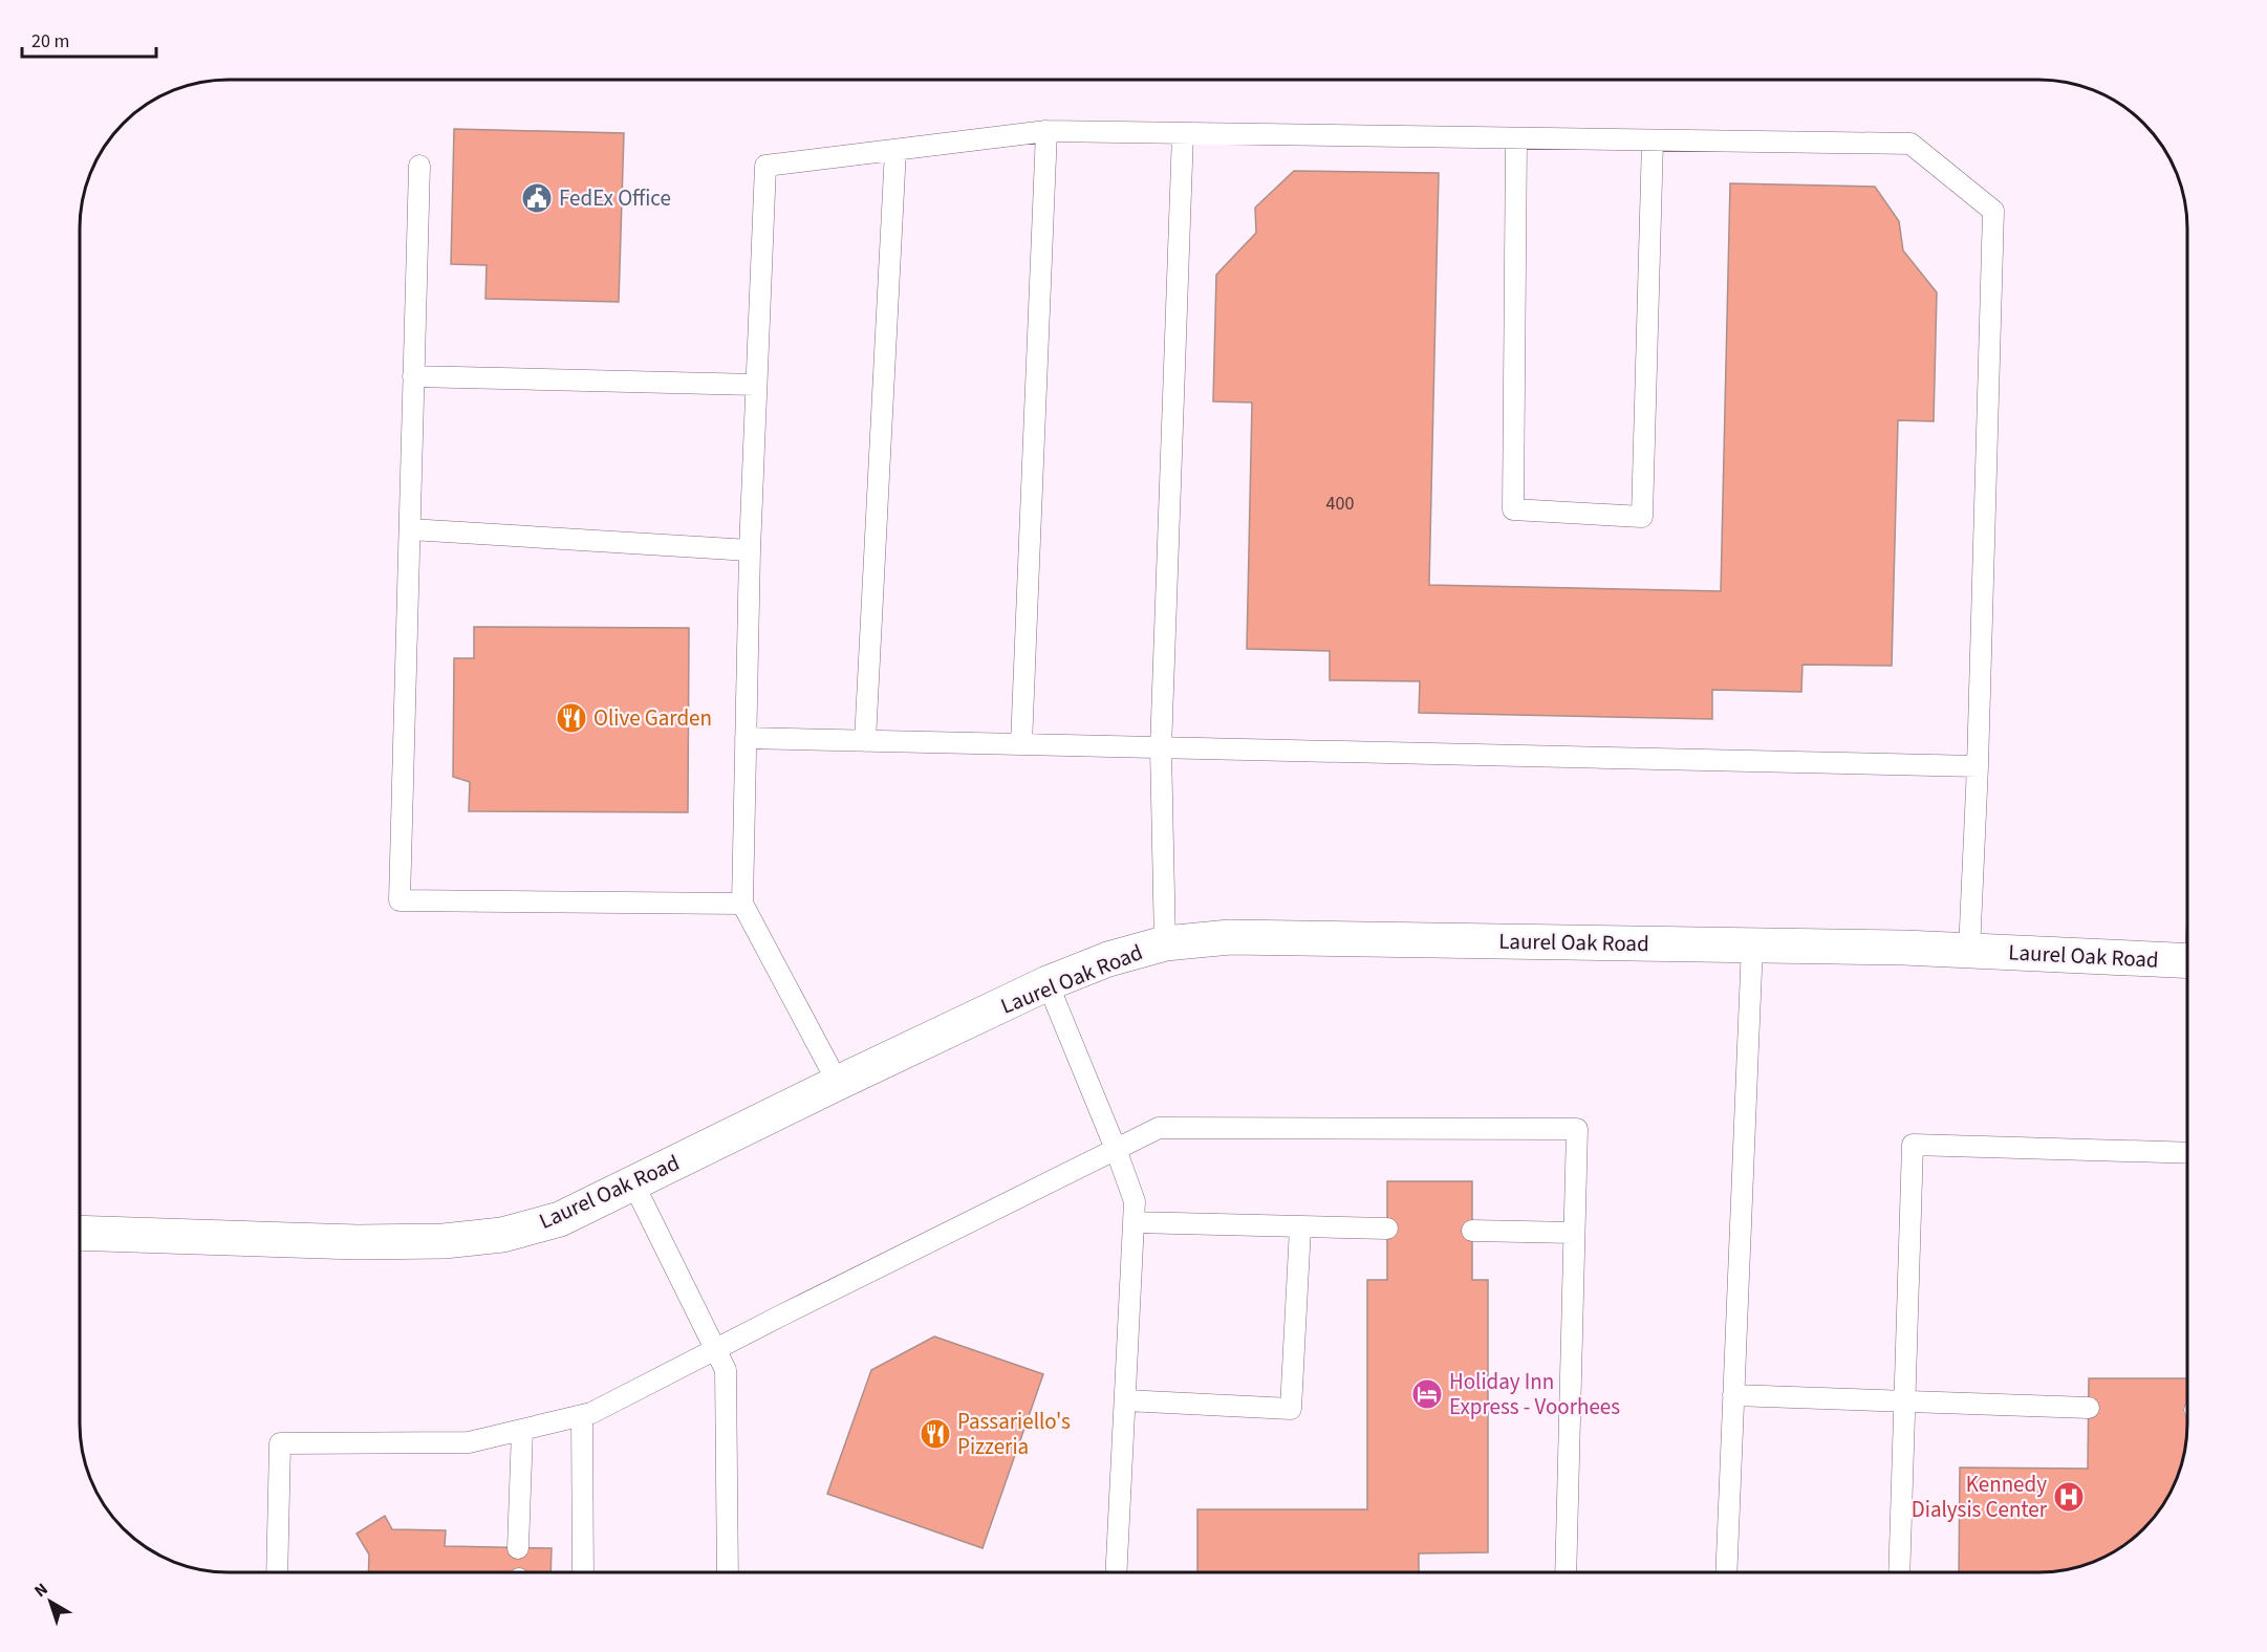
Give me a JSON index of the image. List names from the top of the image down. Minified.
{"streets":{"street":["Laurel Oak Road"]},"places":{"public building":["FedEx Office"],"restaurant":["Olive Garden","Passariello's Pizzeria"],"hotel":["Holiday Inn Express - Voorhees"],"hospital":["Kennedy Dialysis Center"]},"house_numbers":["400"],"scale_bar":"20 m","north":"top left"}
